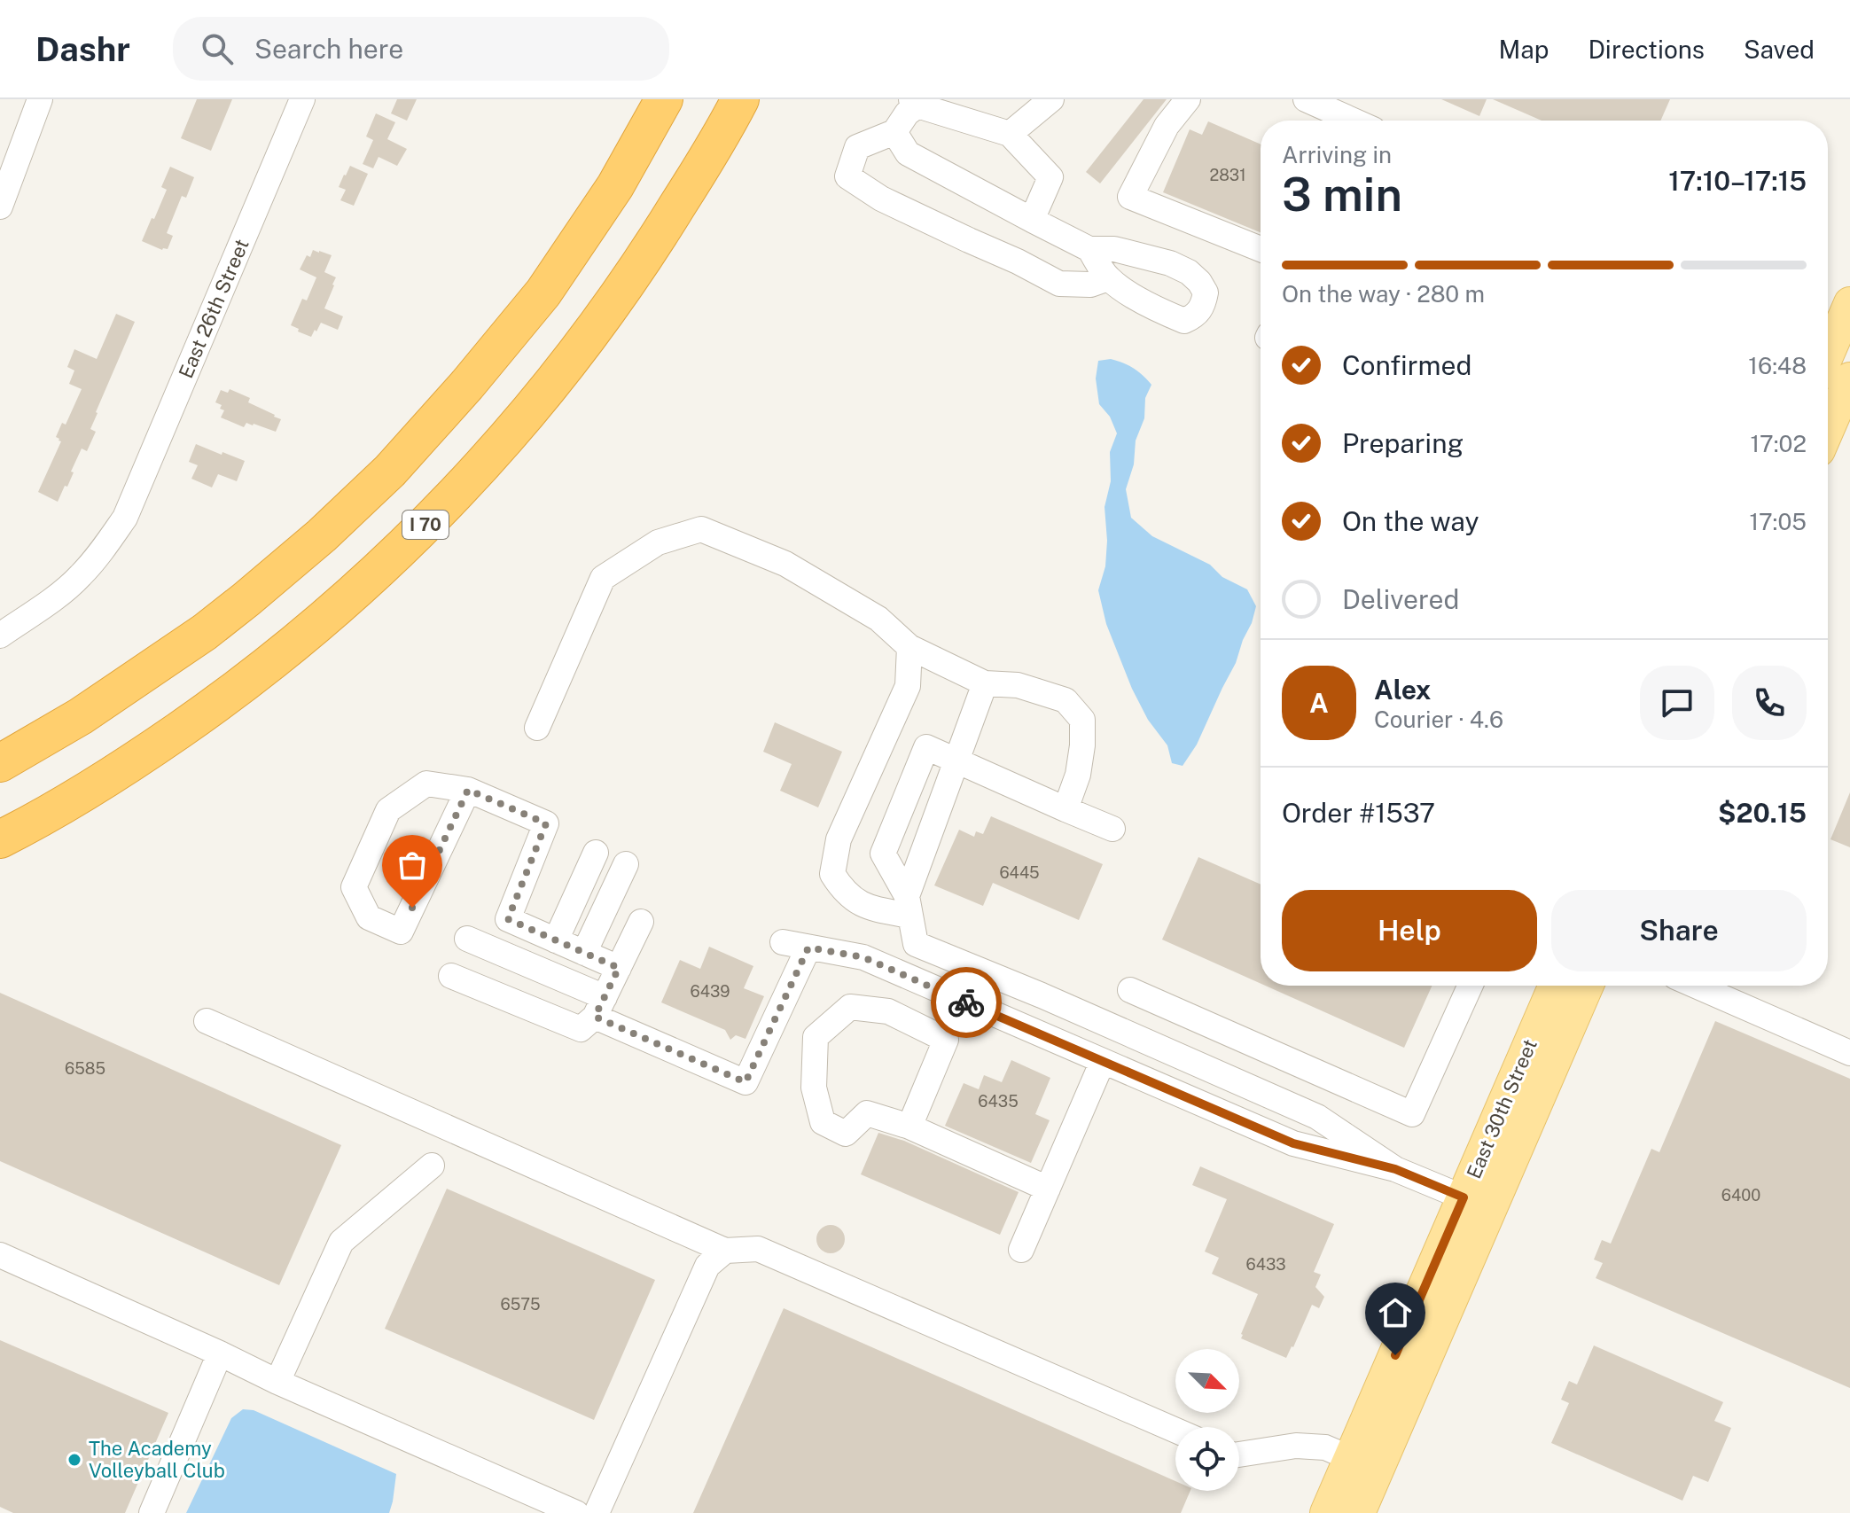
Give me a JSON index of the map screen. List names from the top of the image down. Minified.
{"streets":{"highway":["I 70"],"main road":["East 30th Street"],"street":["East 26th Street"]},"places":["The Academy Volleyball Club"],"house_numbers":["2831","6445","6439","6585","6435","6400","6433","6575"],"north":"bottom right","page":{"header":"Dashr","search":"Search here","nav":["Map","Directions","Saved"],"heading":["3 min","Arriving in","17:10–17:15"],"panel":["Alex","Courier · 4.6","Order #1537","$20.15"],"bar":"On the way · 280 m","list":[["Confirmed","16:48"],["Preparing","17:02"],["On the way","17:05"],"Delivered"],"round":"A","buttons":["Help","Share"]}}
